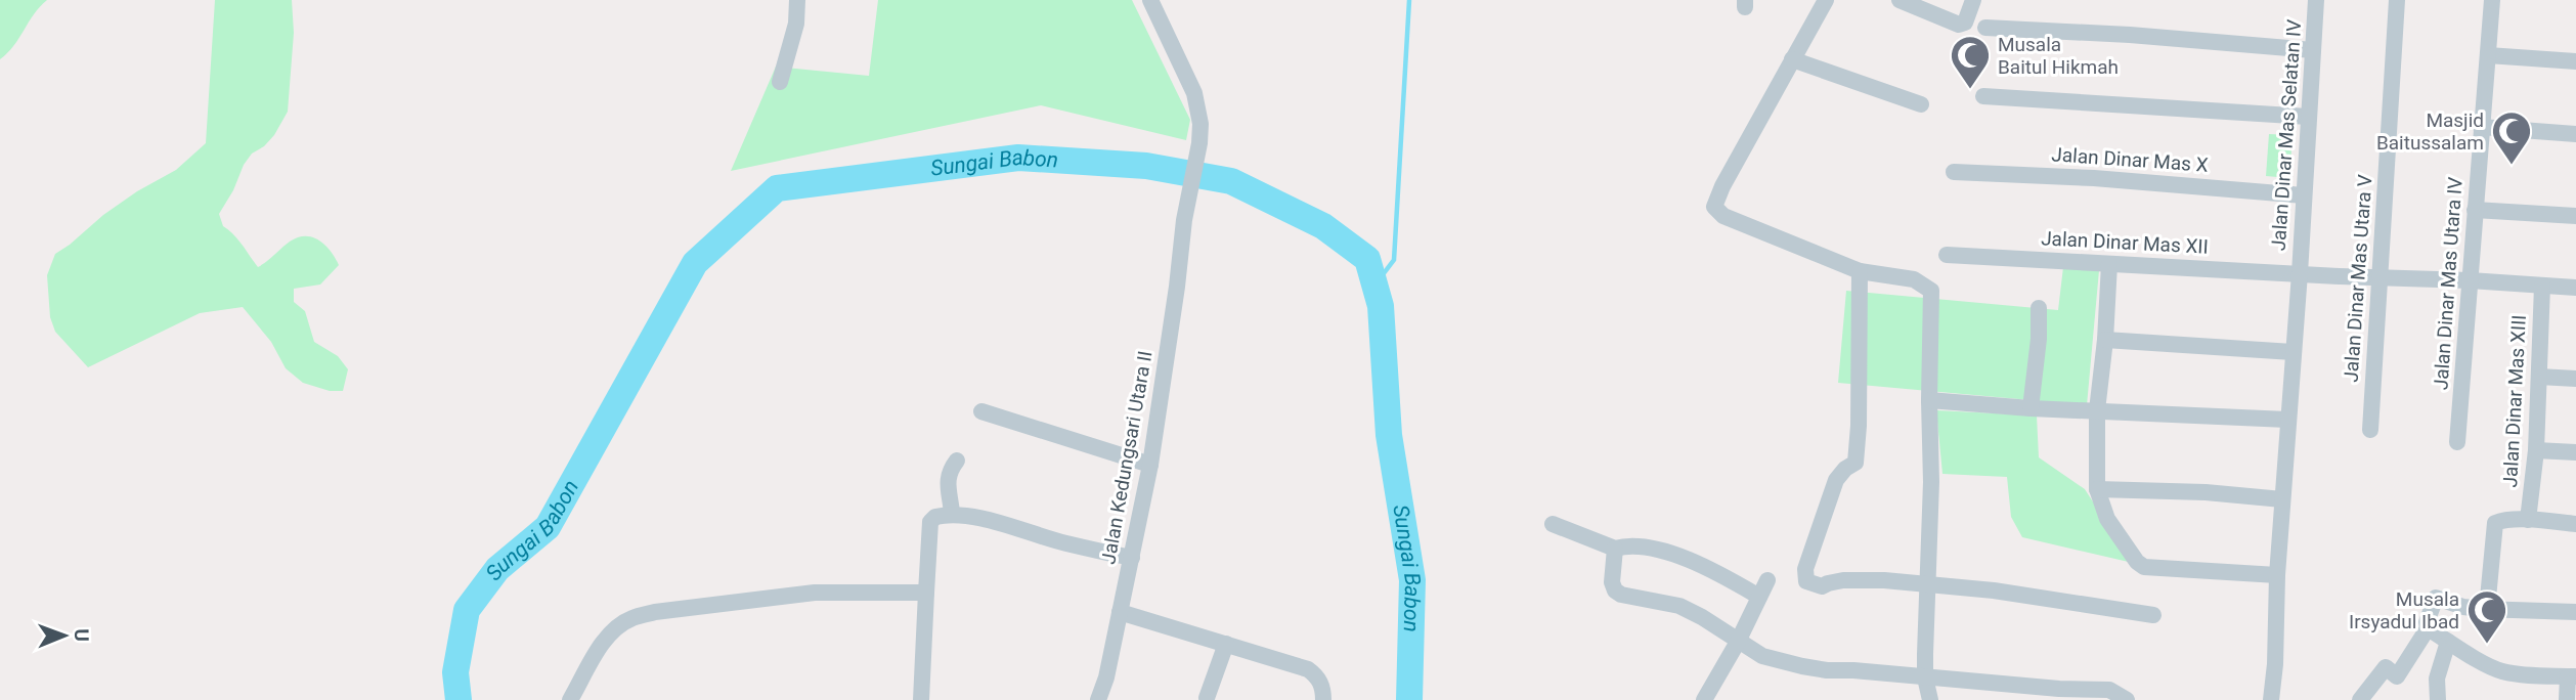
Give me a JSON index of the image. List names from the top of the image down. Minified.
{"streets":{"street":["Jalan Dinar Mas Selatan IV","Jalan Dinar Mas X","Jalan Dinar Mas XII","Jalan Dinar Mas Utara V","Jalan Dinar Mas Utara IV","Jalan Dinar Mas XIII","Jalan Kedungsari Utara II"]},"crossings":[["Jalan Dinar Mas Selatan IV","Jalan Dinar Mas X"],["Jalan Dinar Mas Selatan IV","Jalan Dinar Mas XII"],["Jalan Dinar Mas XII","Jalan Dinar Mas Utara V"],["Jalan Dinar Mas XII","Jalan Dinar Mas Utara IV"],["Jalan Dinar Mas XII","Jalan Dinar Mas XIII"]],"water":["Sungai Babon"],"places":{"mosque":["Musala Baitul Hikmah","Masjid Baitussalam","Musala Irsyadul Ibad"]},"north":"right"}
